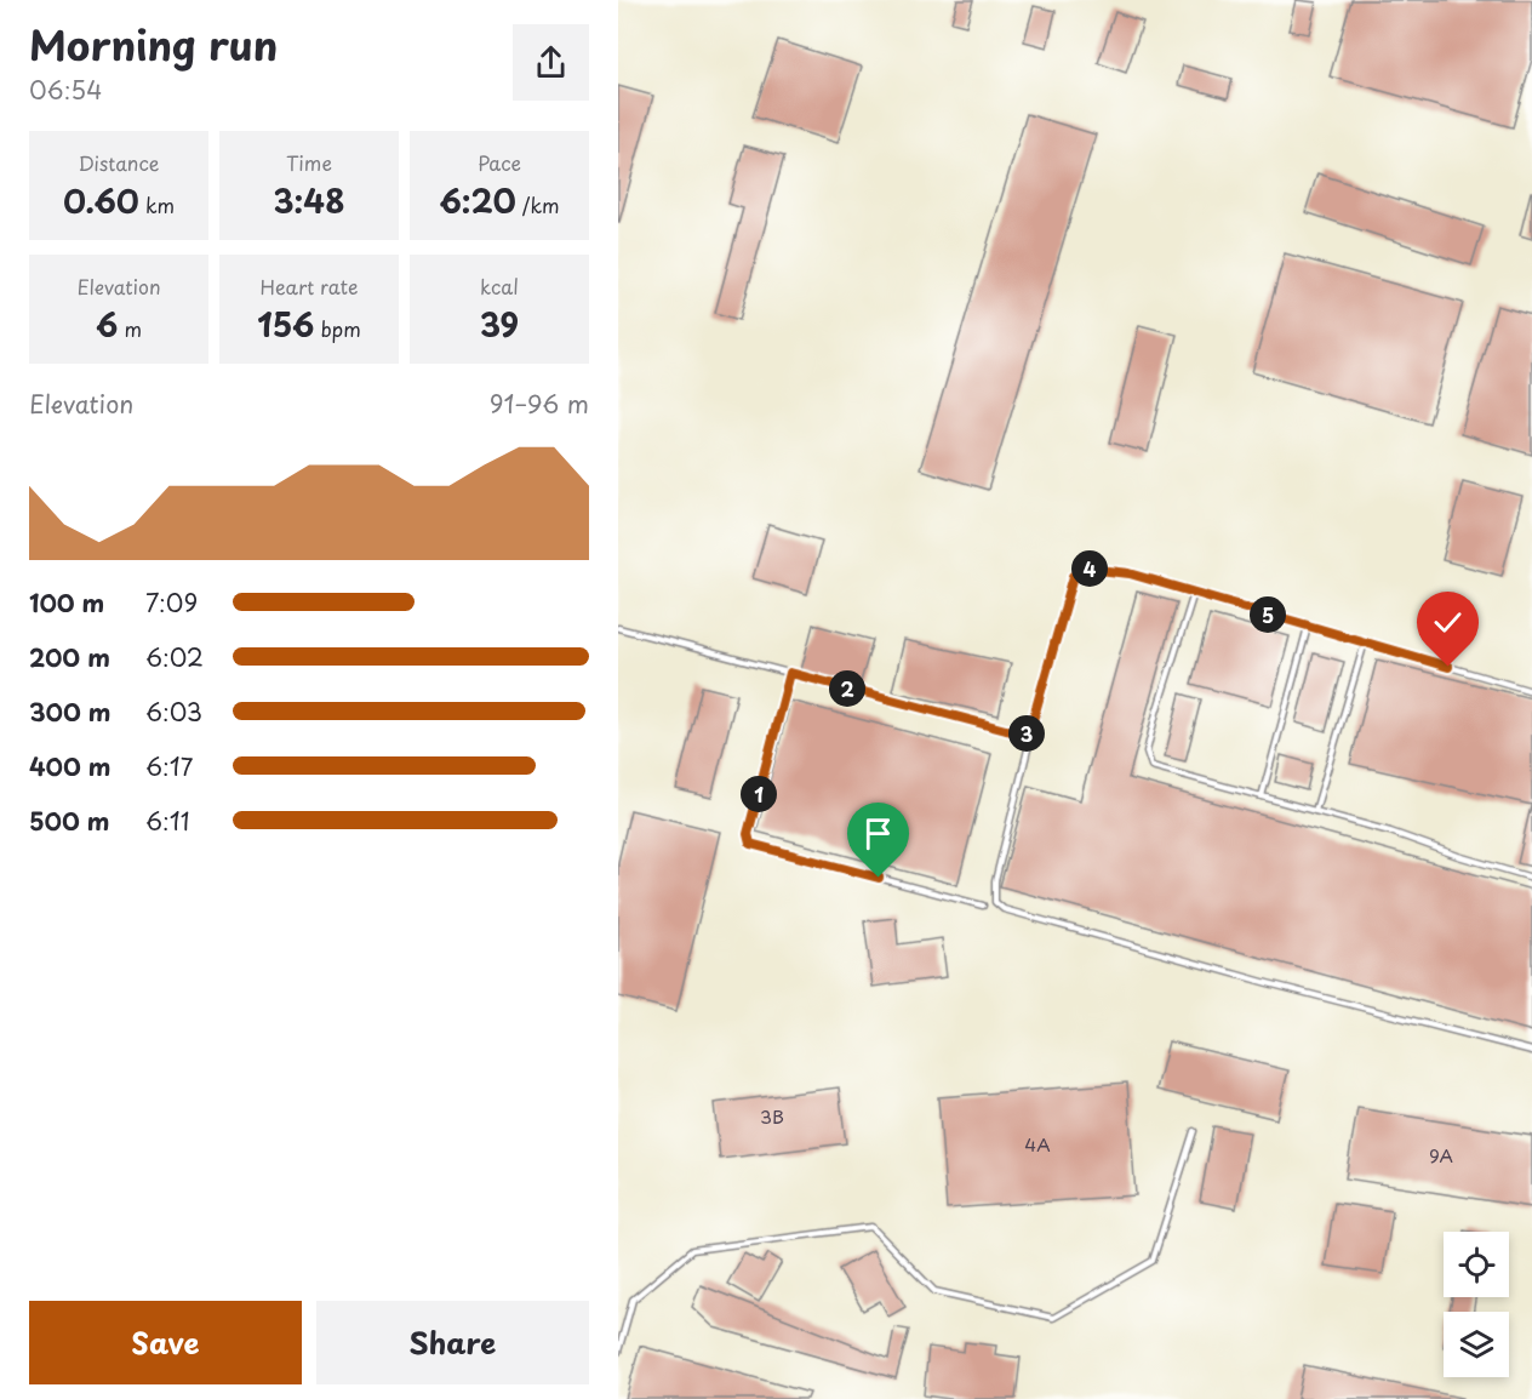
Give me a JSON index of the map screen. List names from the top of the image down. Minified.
{"house_numbers":["3В","4А","9А"],"page":{"heading":["Morning run","06:54"],"stats":[["Distance","0.60 km"],["Time","3:48"],["Pace","6:20 /km"],["Elevation","6 m"],["Heart rate","156 bpm"],["kcal","39"]],"chart":["Elevation","91–96 m"],"pins":["4","5","2","3","1"],"list":[{"name":"100 m","note":"7:09"},{"name":"200 m","note":"6:02"},{"name":"300 m","note":"6:03"},{"name":"400 m","note":"6:17"},{"name":"500 m","note":"6:11"}],"buttons":["Save","Share"]}}
